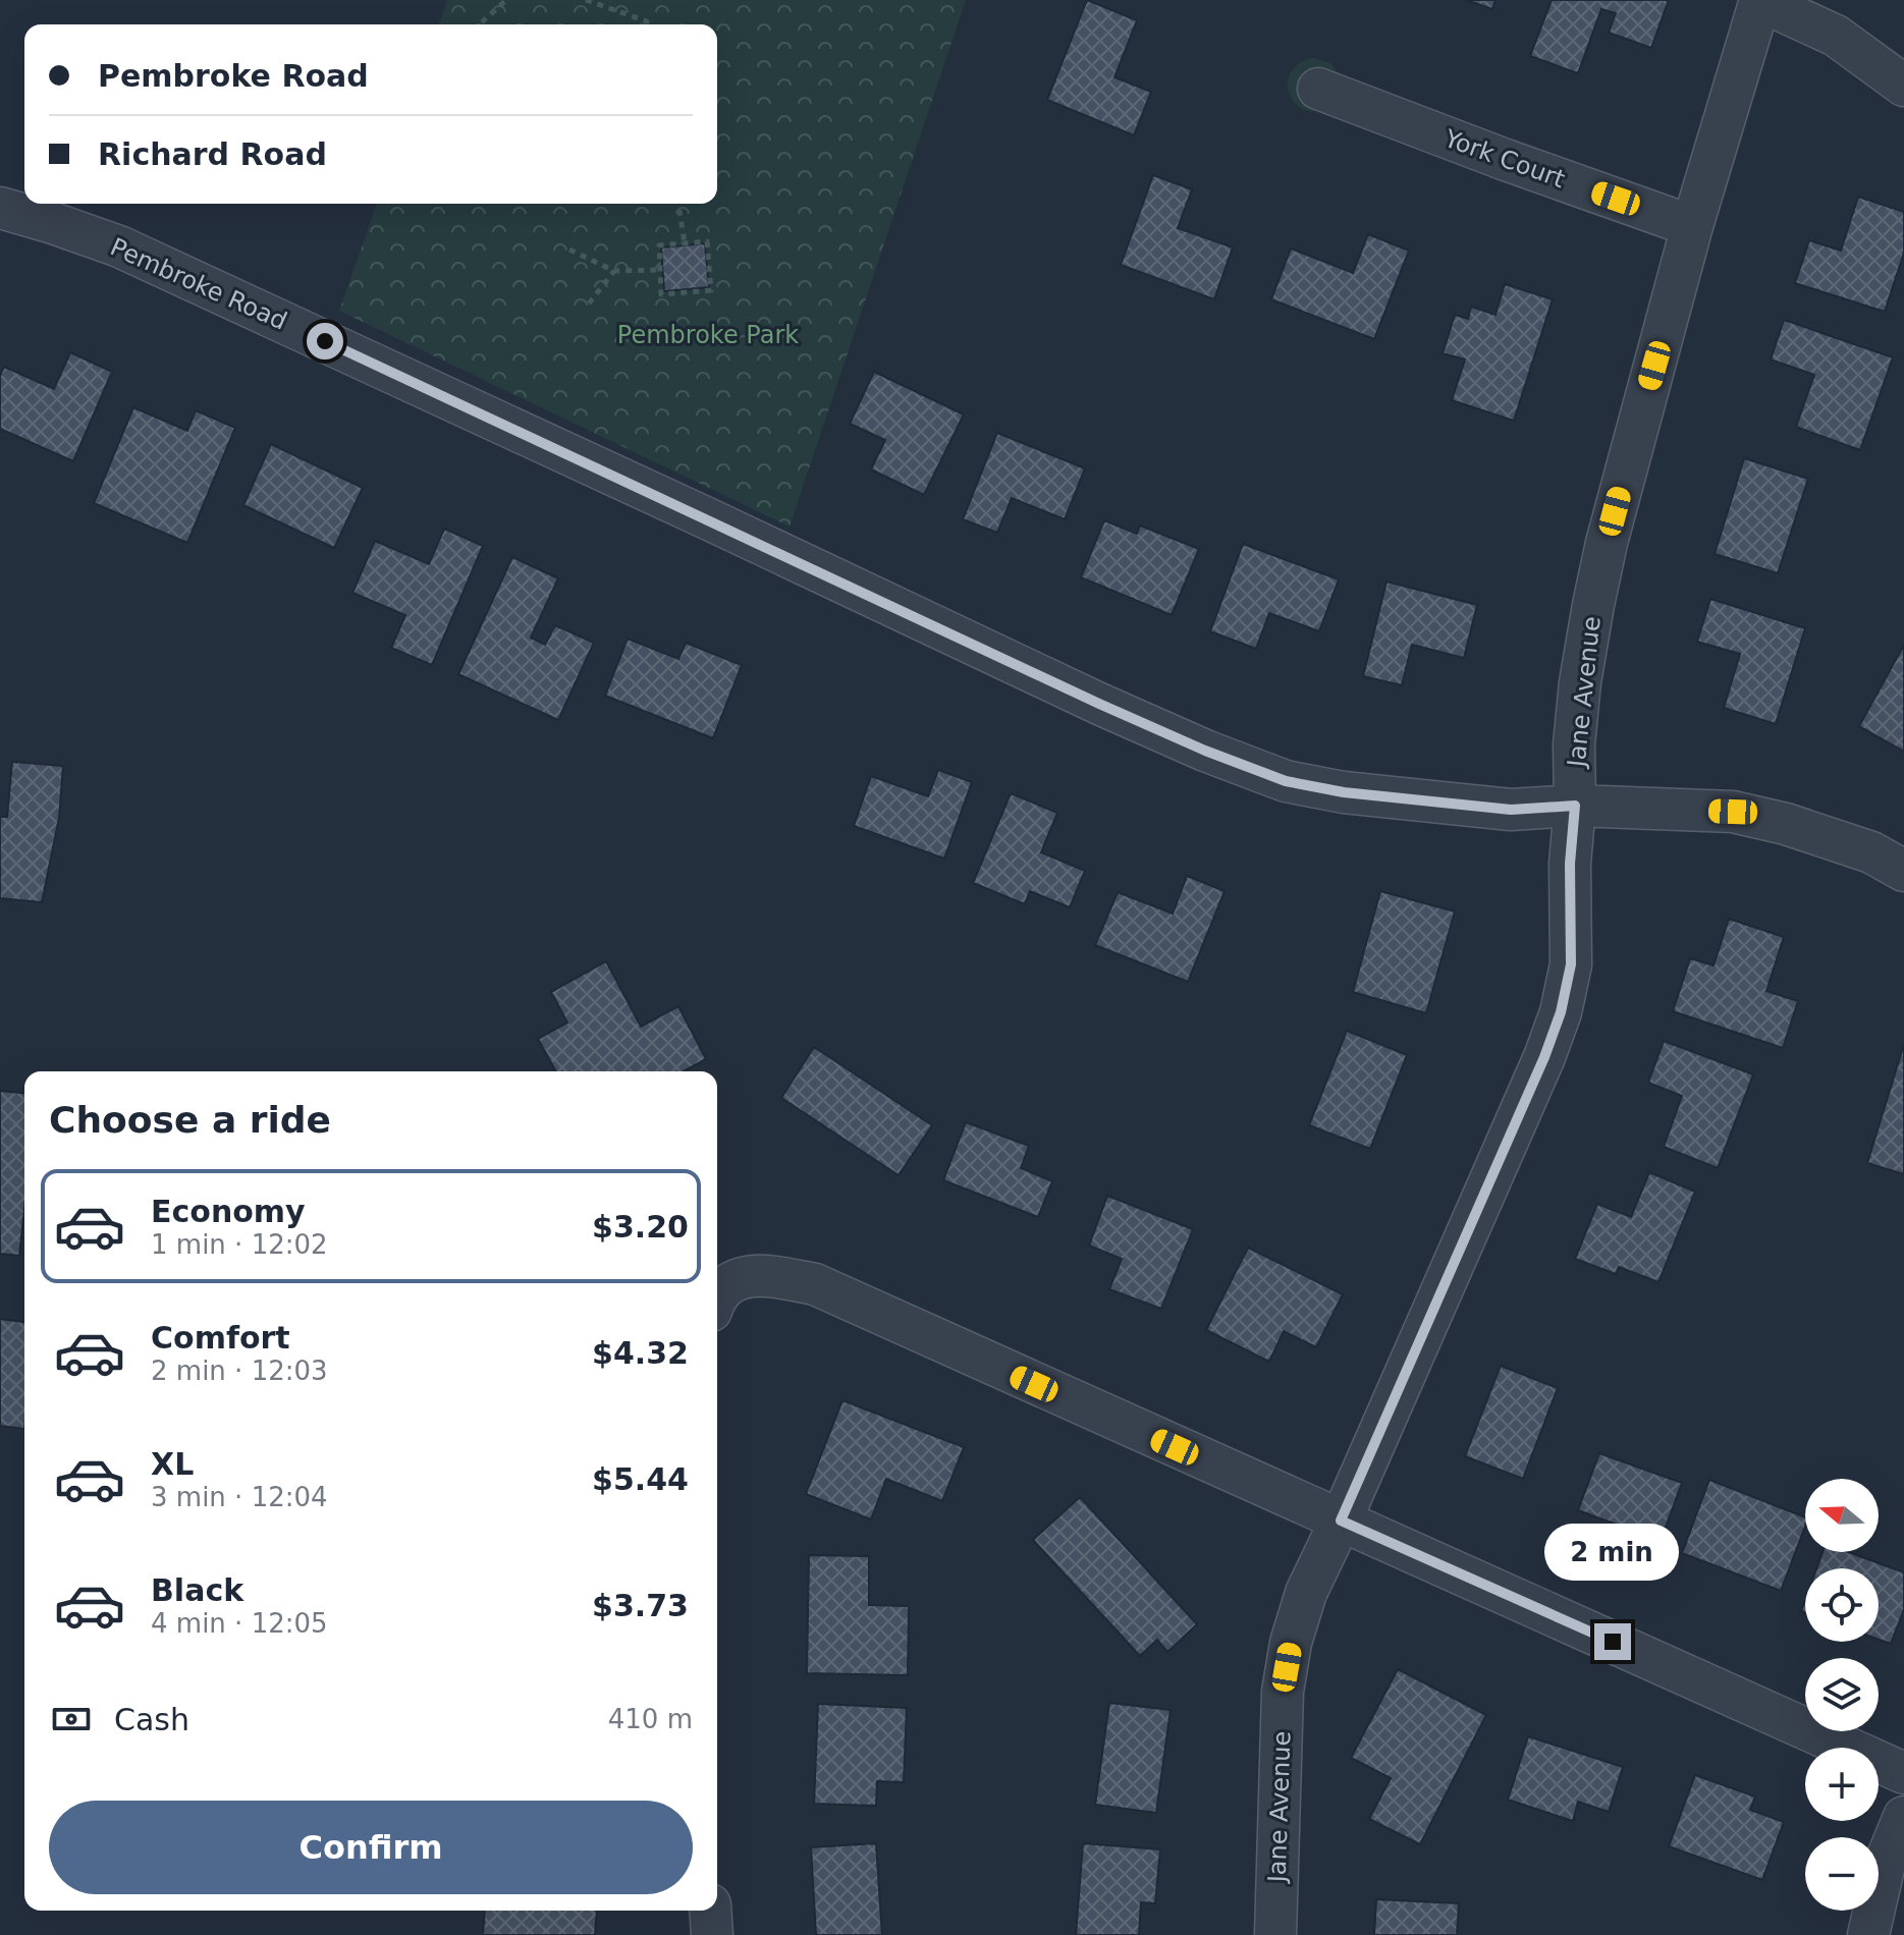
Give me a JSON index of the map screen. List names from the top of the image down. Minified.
{"streets":{"street":["York Court","Pembroke Road","Jane Avenue"]},"crossings":[["York Court","Jane Avenue"],["Pembroke Road","Jane Avenue"]],"parks":["Pembroke Park"],"north":"left","page":{"banner":["Pembroke Road","Richard Road"],"heading":"Choose a ride","list":[{"name":"Economy","note":"1 min · 12:02","value":"$3.20"},{"name":"Comfort","note":"2 min · 12:03","value":"$4.32"},{"name":"XL","note":"3 min · 12:04","value":"$5.44"},{"name":"Black","note":"4 min · 12:05","value":"$3.73"}],"map_buttons":["+","−"],"bubble":"2 min","pay":["Cash","410 m"],"buttons":"Confirm"}}
